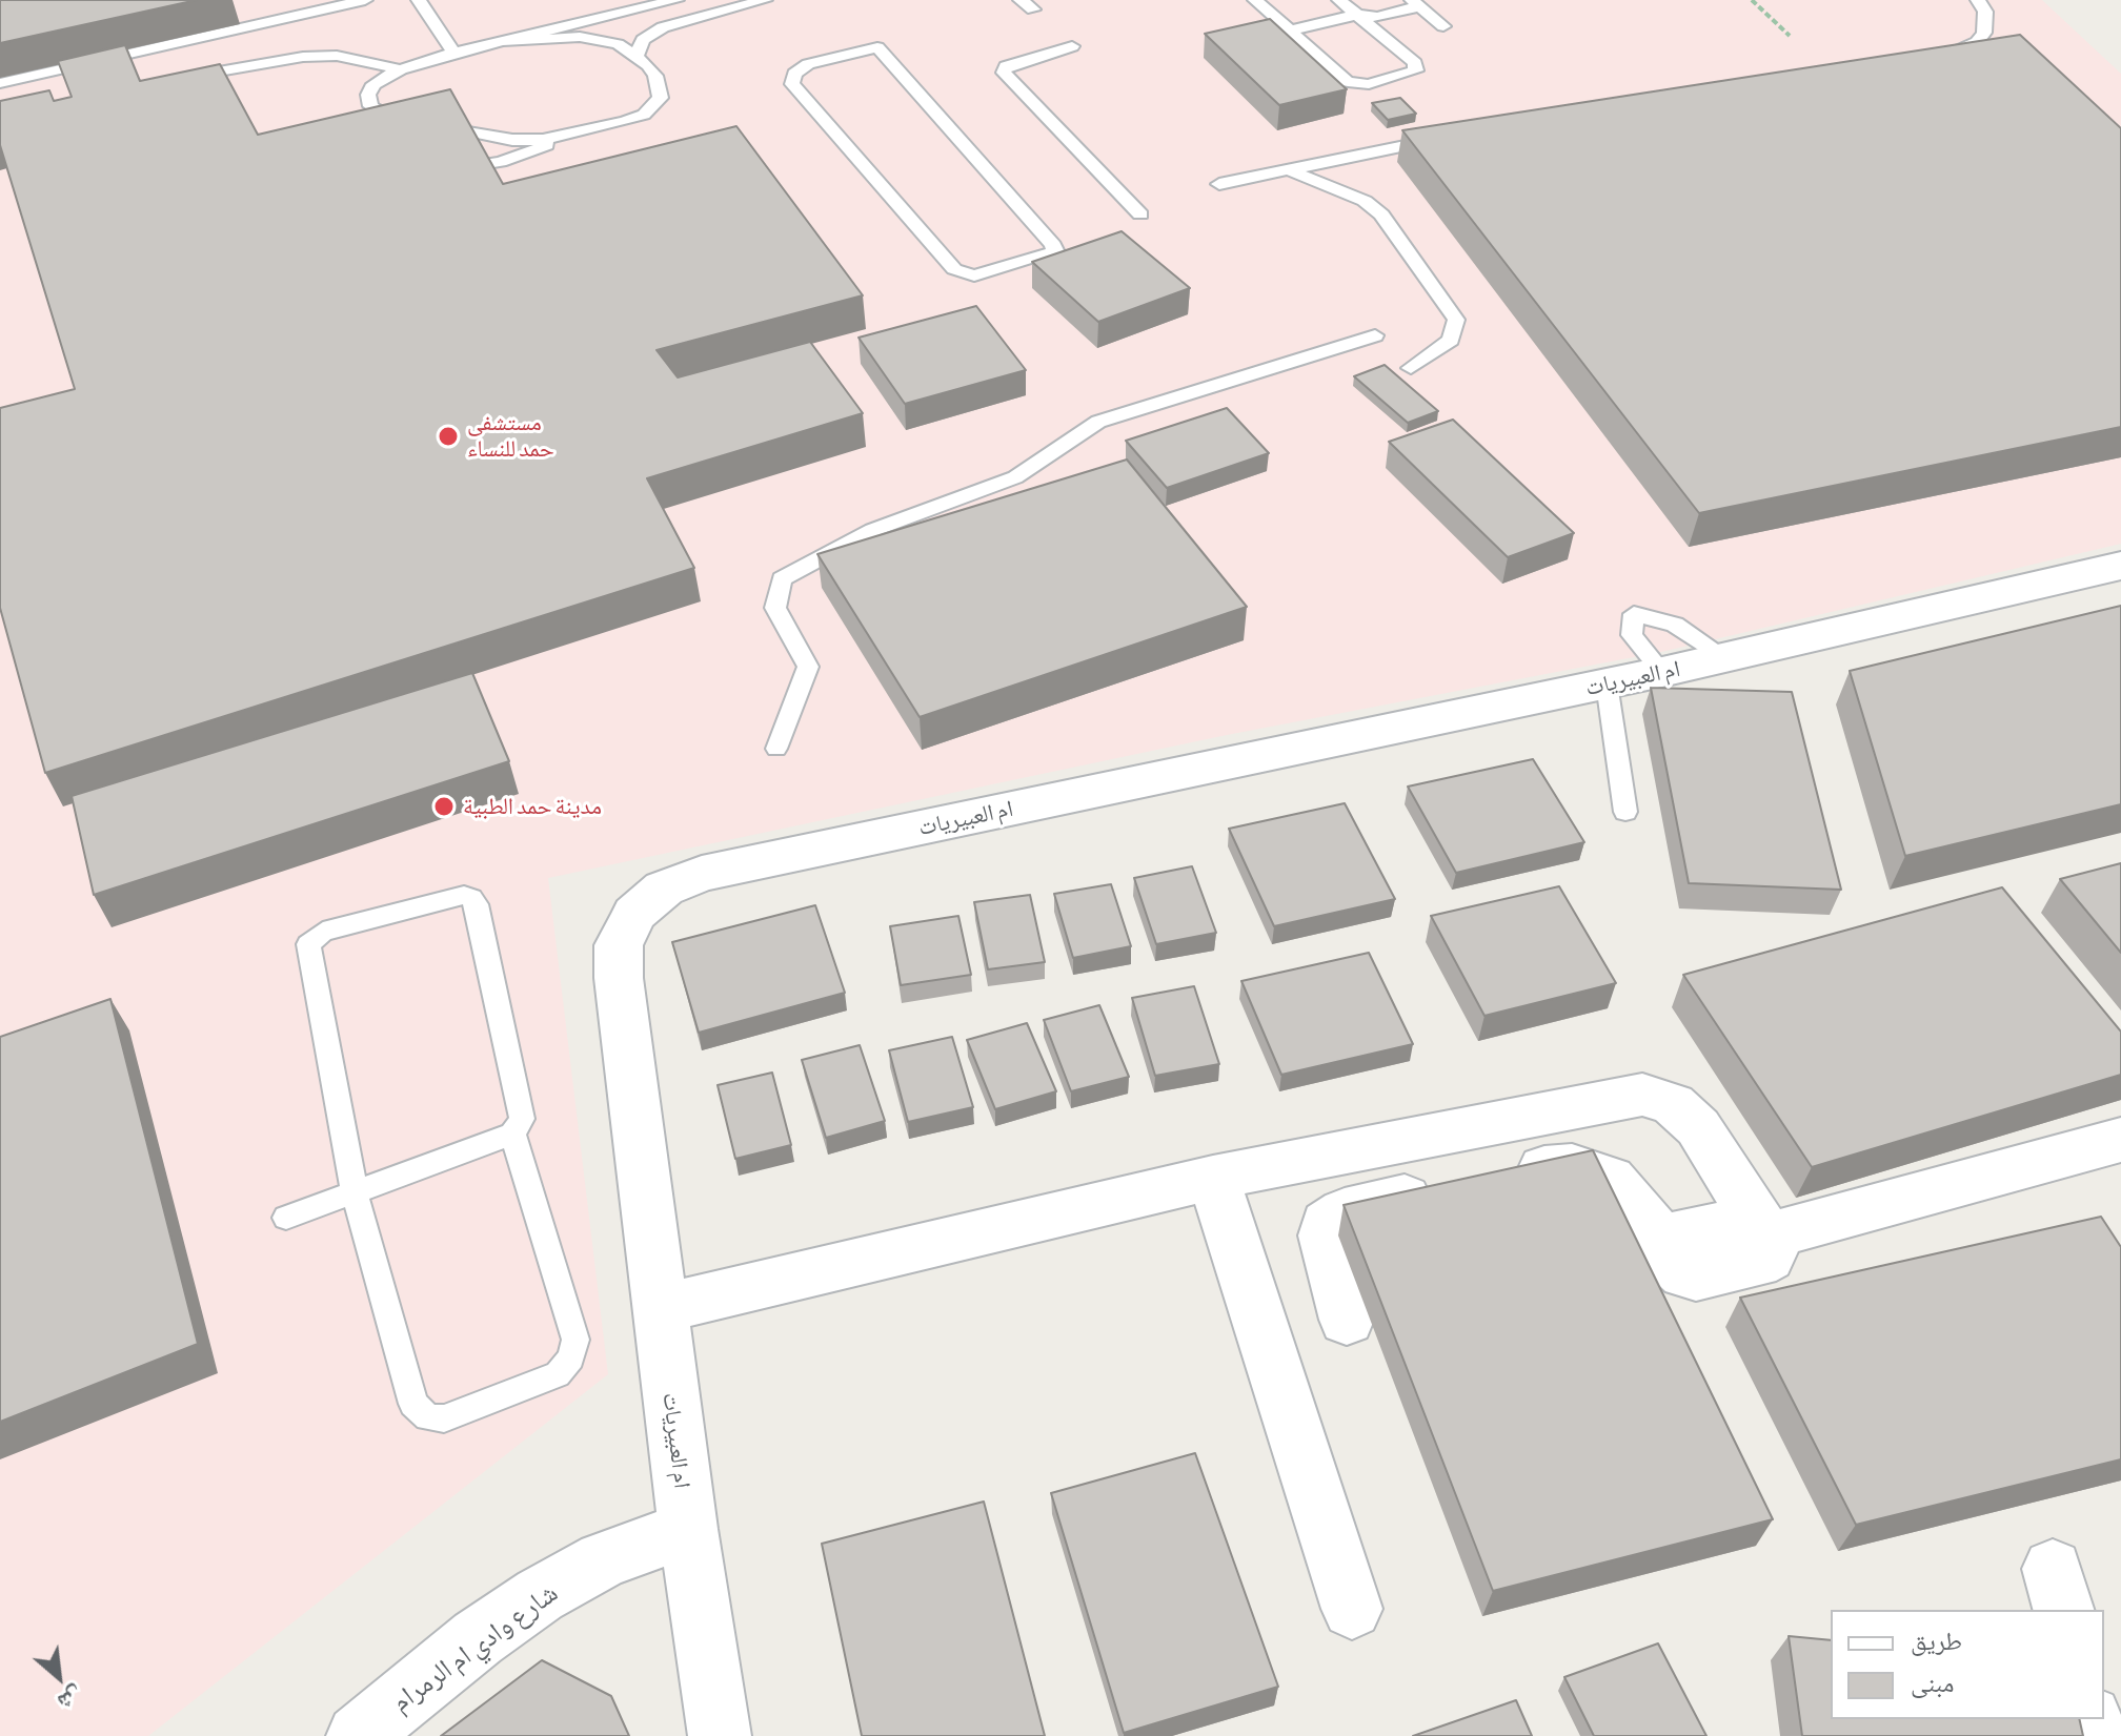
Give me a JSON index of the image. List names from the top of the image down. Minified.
{"streets":{"street":["ام العبيريات","شارع وادي ام الرمرام"]},"crossings":[["ام العبيريات","شارع وادي ام الرمرام"]],"places":["مستشفى حمد للنساء","مدينة حمد الطبية"],"legend":["طريق","مبنى"],"north":"bottom right"}
